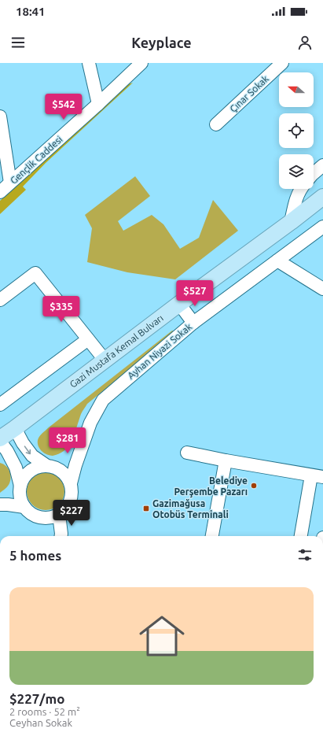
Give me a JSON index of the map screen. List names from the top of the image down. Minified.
{"streets":{"main road":["Gazi Mustafa Kemal Bulvarı"],"street":["Çınar Sokak","Gençlik Caddesi","Ayhan Niyazi Sokak"]},"places":{"other":["Belediye Perşembe Pazarı"],"transit":["Gazimağusa Otobüs Terminali"]},"north":"left","page":{"status":"18:41","header":"Keyplace","price":["$542","$527","$335","$281","$227"],"heading":"5 homes","list":[{"name":"$227/mo","note":"2 rooms · 52 m² · Ceyhan Sokak"}]}}
